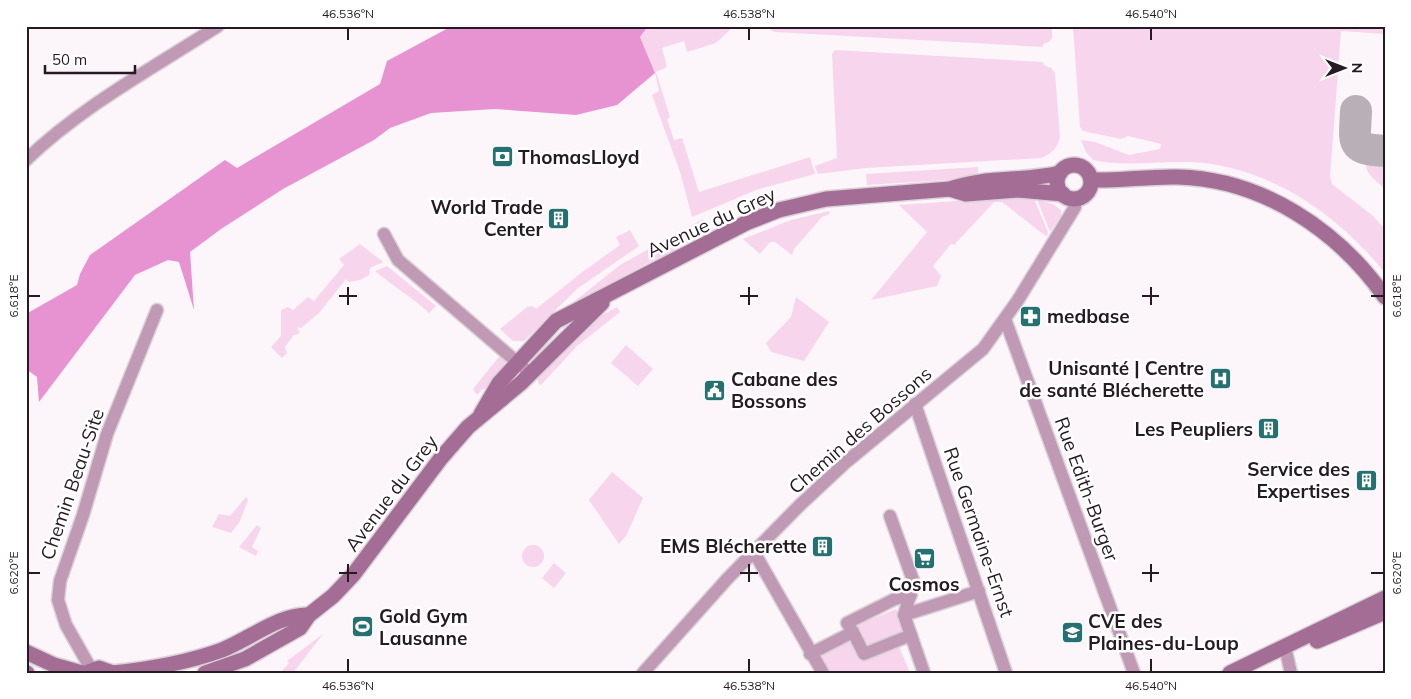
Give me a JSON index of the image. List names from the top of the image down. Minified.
{"streets":{"street":["Avenue du Grey","Chemin des Bossons","Chemin Beau-Site","Rue Edith-Burger","Rue Germaine-Ernst"]},"crossings":[["Avenue du Grey","Chemin des Bossons"],["Chemin des Bossons","Rue Edith-Burger"],["Chemin des Bossons","Rue Germaine-Ernst"]],"places":{"bank":["ThomasLloyd"],"building":["World Trade Center","Les Peupliers","Service des Expertises","EMS Blécherette"],"pharmacy":["medbase"],"hospital":["Unisanté | Centre de santé Blécherette"],"public building":["Cabane des Bossons"],"supermarket":["Cosmos"],"sports":["Gold Gym Lausanne"],"school or university":["CVE des Plaines-du-Loup"]},"scale_bar":"50 m","north":"right","coordinates":["46.536°N","46.538°N","46.540°N","6.618°E","6.620°E"]}
